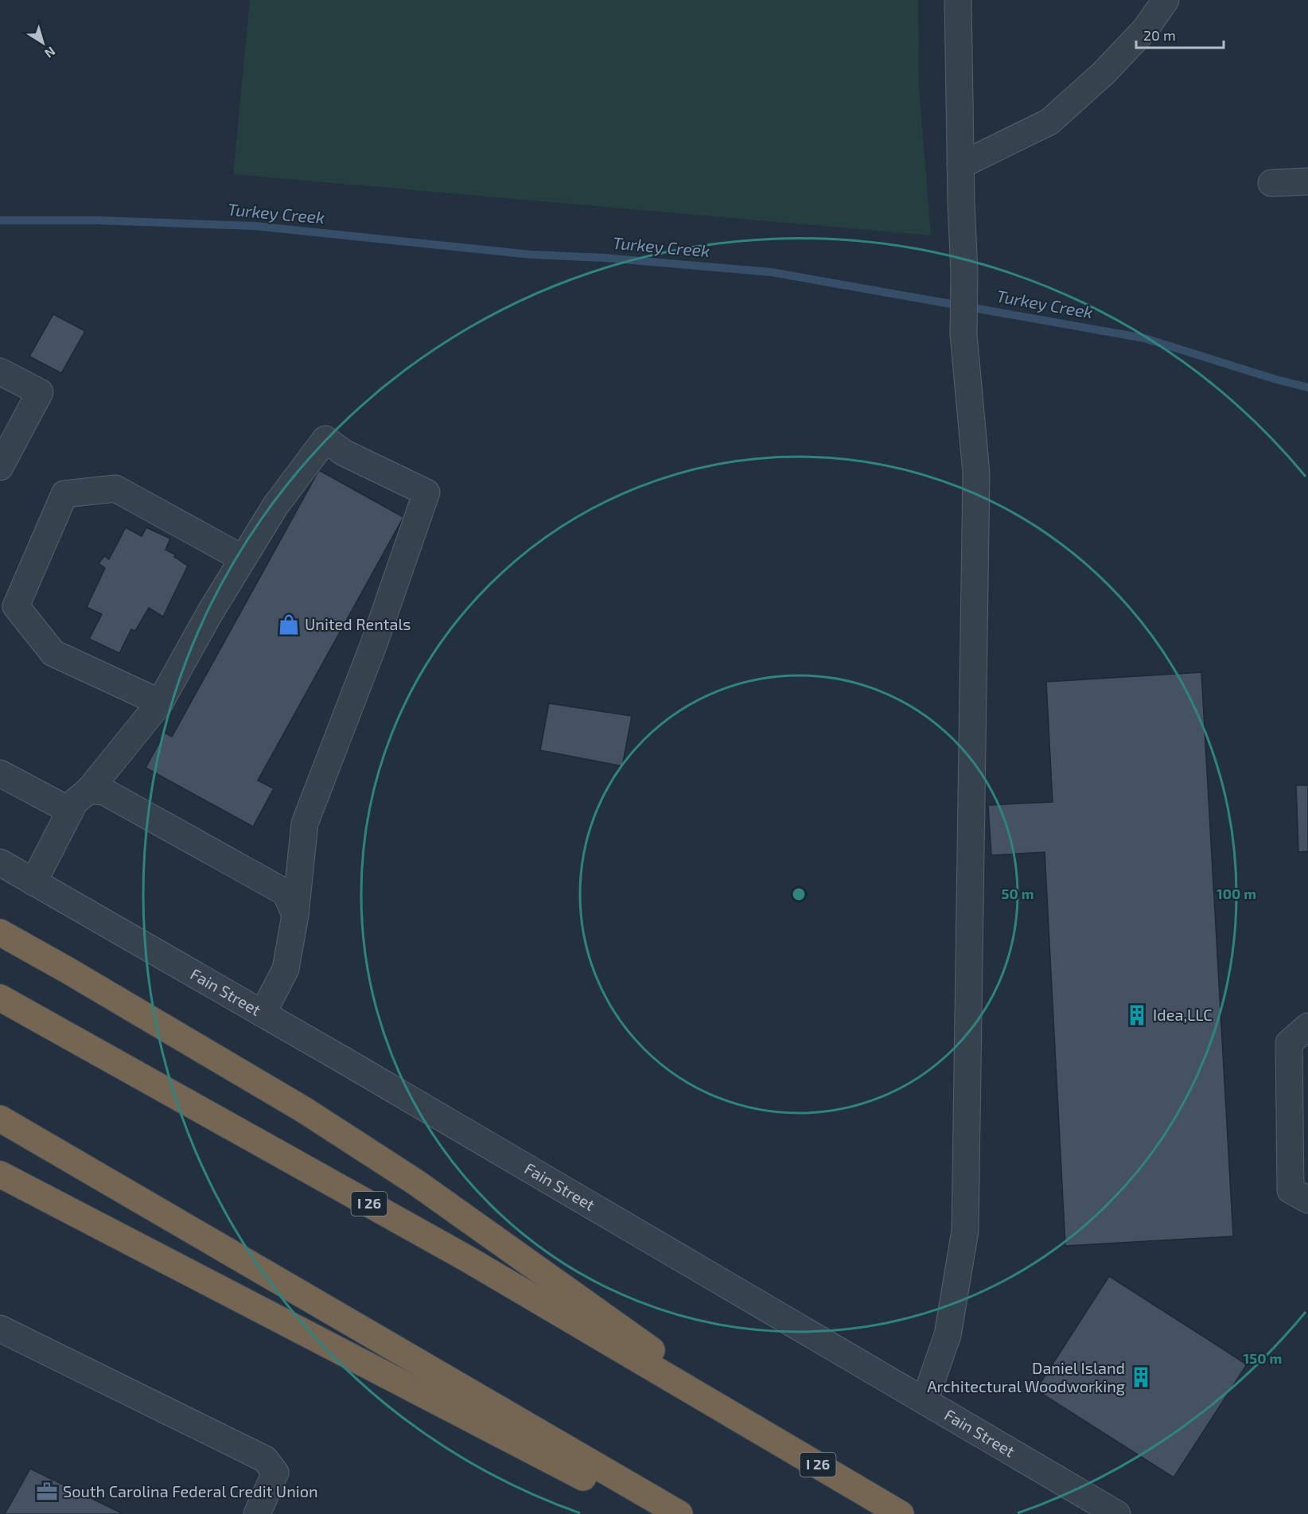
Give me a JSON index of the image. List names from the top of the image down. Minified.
{"streets":{"highway":["I 26"],"street":["Fain Street"]},"water":["Turkey Creek"],"places":{"shop":["United Rentals"],"building":["Idea,LLC","Daniel Island Architectural Woodworking"],"office":["South Carolina Federal Credit Union"]},"scale_bar":"20 m","north":"bottom right","rings":["50 m","100 m","150 m"]}
